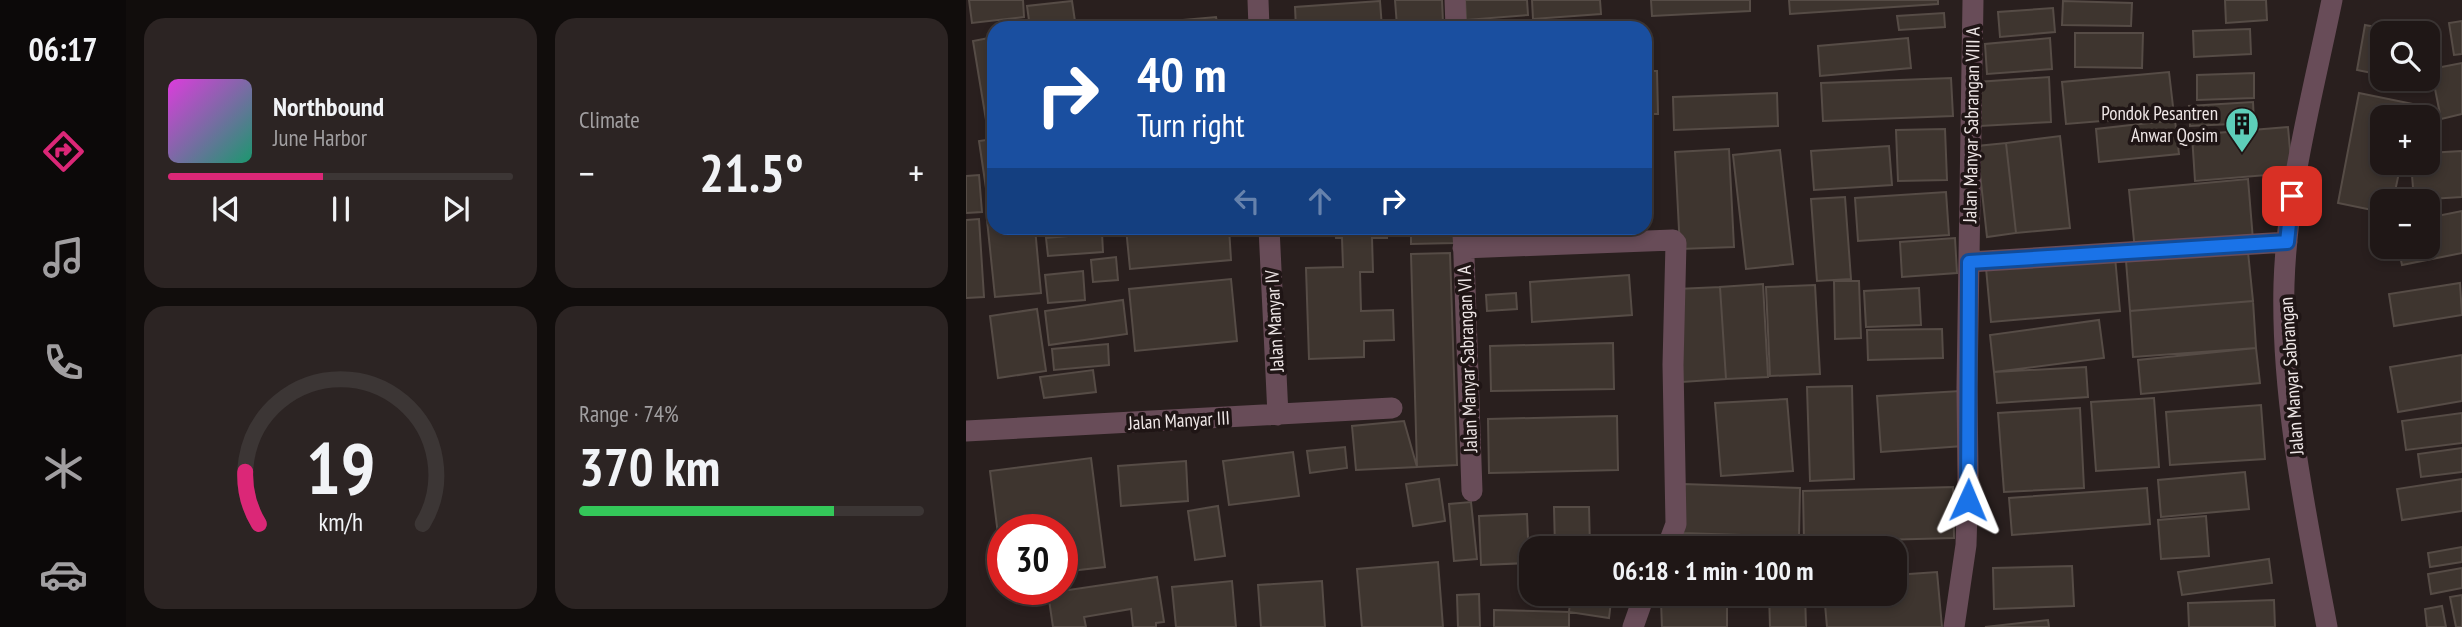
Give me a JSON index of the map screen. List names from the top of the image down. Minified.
{"streets":{"street":["Jalan Manyar Sabrangan VIII A","Jalan Manyar IV","Jalan Manyar Sabrangan VI A","Jalan Manyar Sabrangan","Jalan Manyar III"]},"crossings":[["Jalan Manyar IV","Jalan Manyar III"]],"places":{"building":["Pondok Pesantren Anwar Qosim"]},"page":{"tabs":"06:17","tile":["Climate",["Range · 74%","370 km"]],"map_buttons":["+","−"],"turn":["40 m","Turn right"],"song":["Northbound","June Harbor"],"heat":["−","21.5°","+"],"limit":"30","trip":"06:18 · 1 min · 100 m","gauge":["19","km/h"]}}
